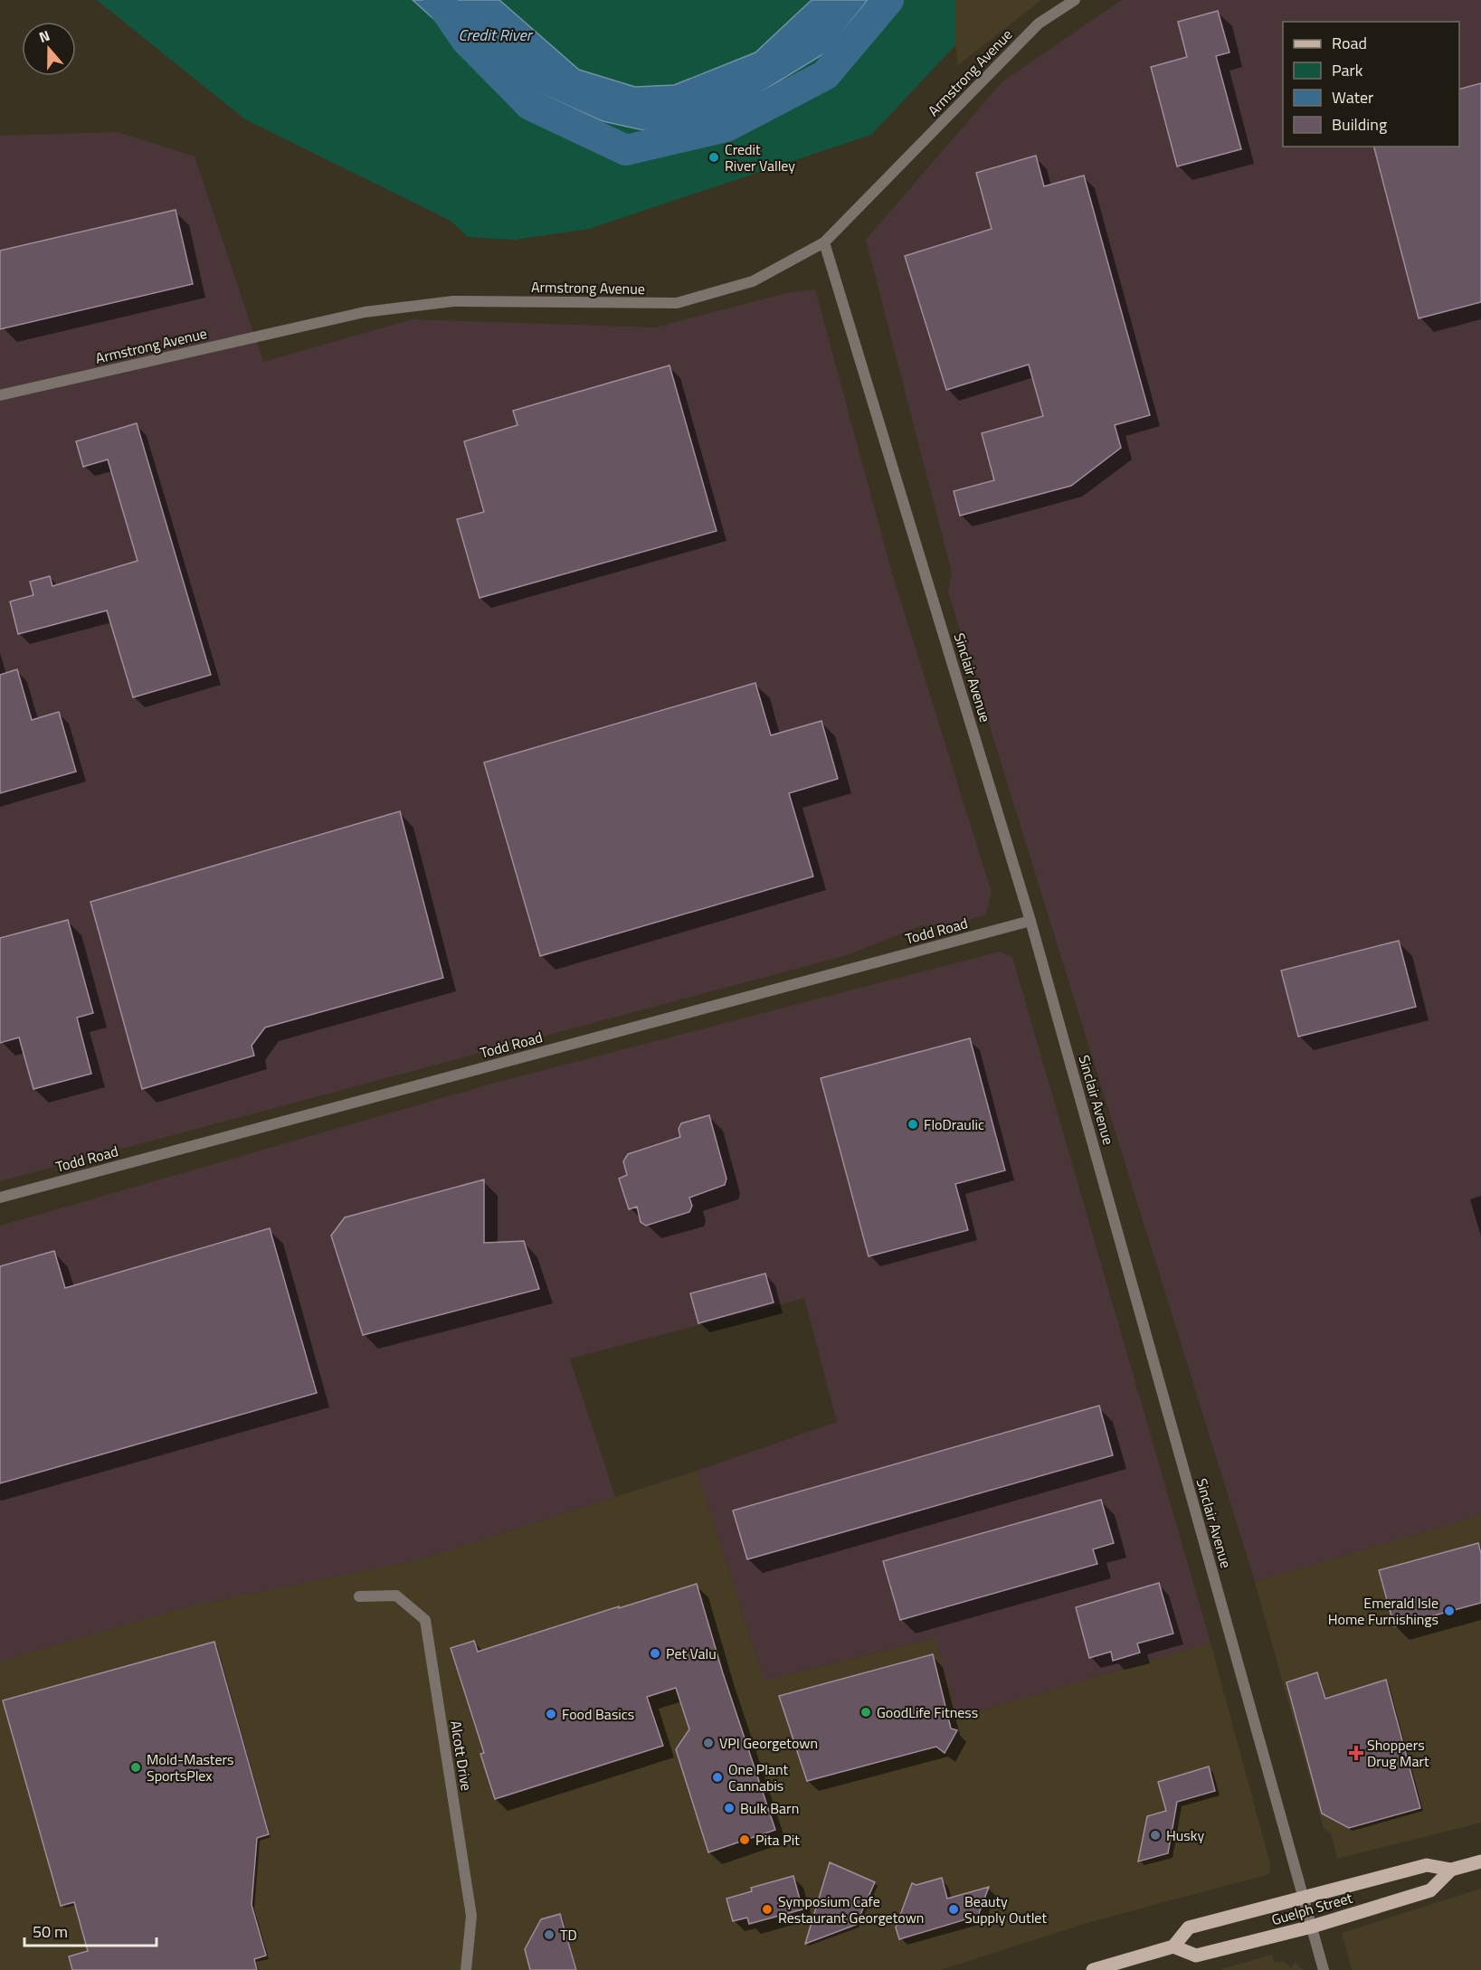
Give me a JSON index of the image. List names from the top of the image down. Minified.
{"streets":{"main road":["Guelph Street"],"street":["Armstrong Avenue","Sinclair Avenue","Todd Road","Alcott Drive"]},"crossings":[["Armstrong Avenue","Sinclair Avenue"],["Sinclair Avenue","Todd Road"],["Sinclair Avenue","Guelph Street"]],"water":["Credit River"],"places":{"other":["Credit River Valley","FloDraulic","Emerald Isle Home Furnishings","Pet Valu","GoodLife Fitness","Food Basics","VPI Georgetown","Mold-Masters SportsPlex","One Plant Cannabis","Bulk Barn","Husky","Pita Pit","Symposium Cafe Restaurant Georgetown","Beauty Supply Outlet","TD"],"health":["Shoppers Drug Mart"]},"legend":["Road","Park","Water","Building"],"scale_bar":"50 m","north":"top"}
